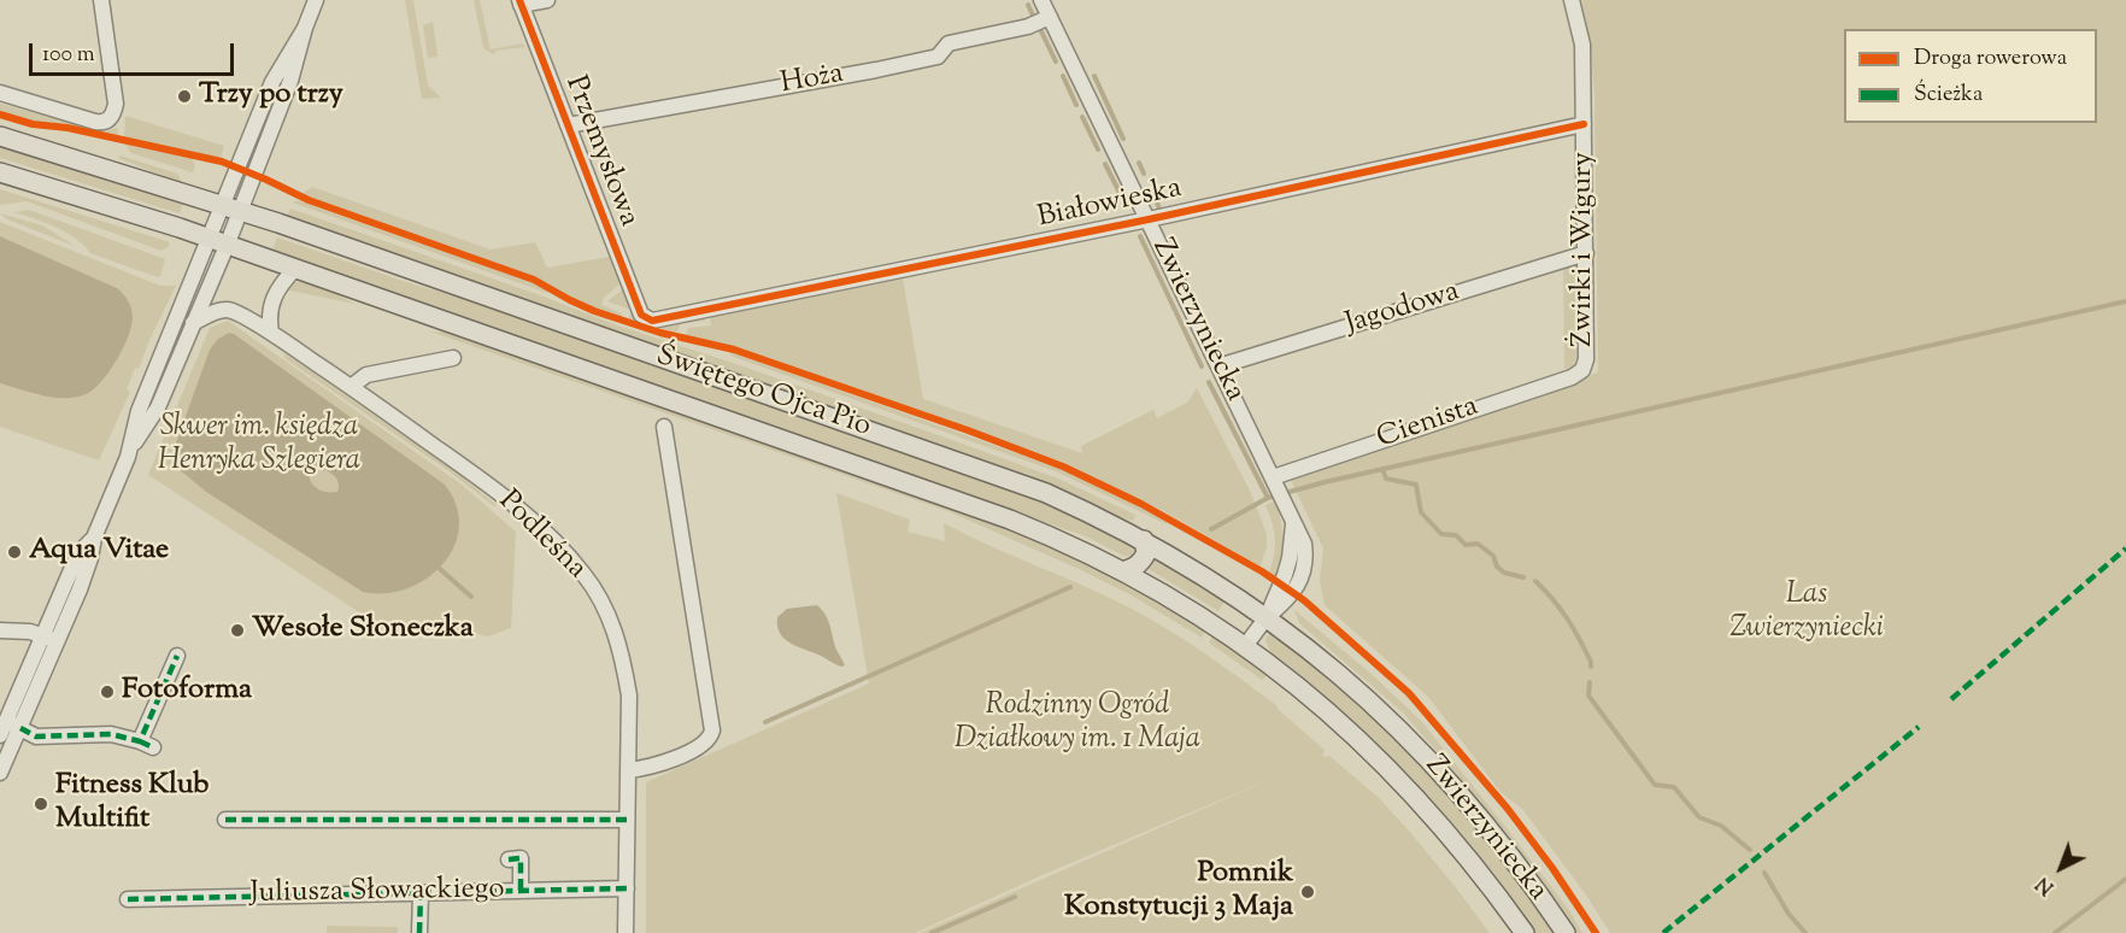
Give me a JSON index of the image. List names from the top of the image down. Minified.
{"streets":{"main road":["Zwierzyniecka","Świętego Ojca Pio"],"street":["Hoża","Przemysłowa","Białowieska","Żwirki i Wigury","Jagodowa","Cienista","Podleśna","Juliusza Słowackiego"]},"crossings":[["Hoża","Przemysłowa"],["Hoża","Zwierzyniecka"],["Przemysłowa","Białowieska"],["Białowieska","Żwirki i Wigury"],["Białowieska","Zwierzyniecka"],["Żwirki i Wigury","Jagodowa"],["Żwirki i Wigury","Cienista"],["Jagodowa","Zwierzyniecka"],["Zwierzyniecka","Świętego Ojca Pio"],["Zwierzyniecka","Cienista"],["Podleśna","Juliusza Słowackiego"]],"parks":["Skwer im. księdza Henryka Szlegiera","Las Zwierzyniecki","Rodzinny Ogród Działkowy im. 1 Maja"],"places":["Trzy po trzy","Aqua Vitae","Wesołe Słoneczka","Fotoforma","Fitness Klub Multifit","Pomnik Konstytucji 3 Maja"],"legend":["Droga rowerowa","Ścieżka"],"scale_bar":"100 m","north":"bottom left"}
